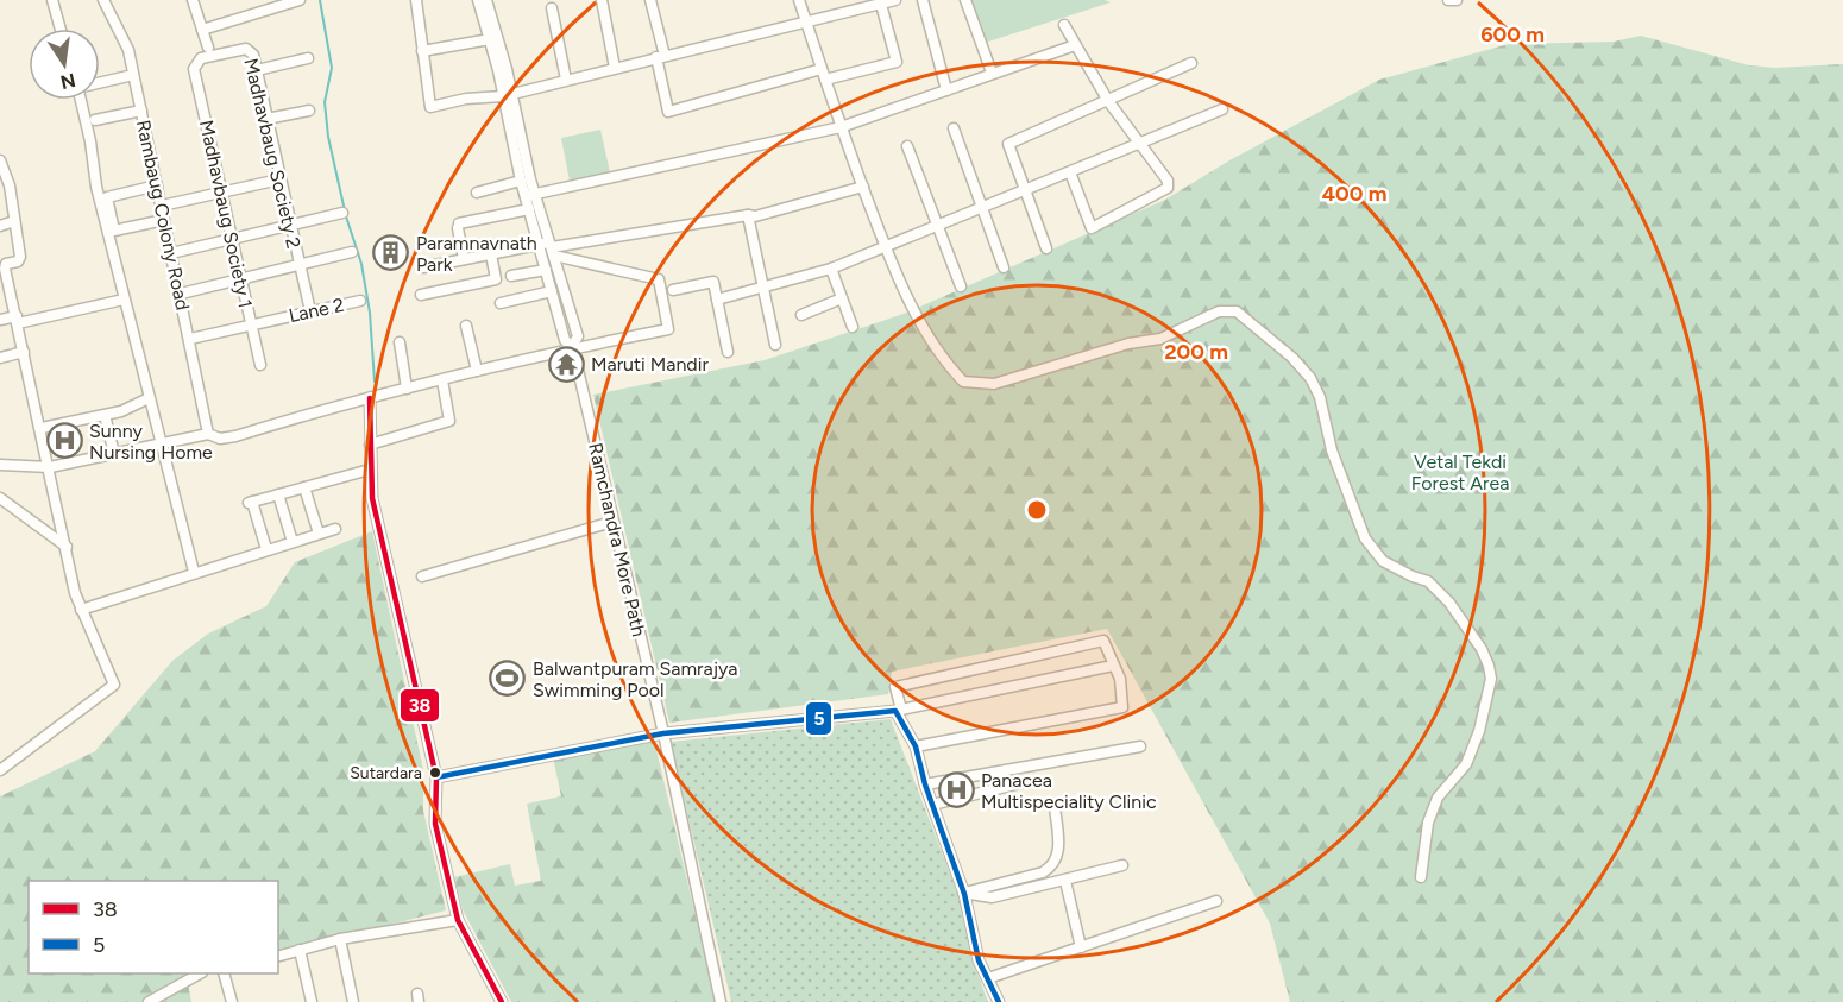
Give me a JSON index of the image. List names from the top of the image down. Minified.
{"streets":{"street":["Madhavbaug Society 2","Madhavbaug Society 1","Rambaug Colony Road","Lane 2","Ramchandra More Path"]},"crossings":[["Madhavbaug Society 2","Madhavbaug Society 1"],["Madhavbaug Society 2","Lane 2"],["Madhavbaug Society 1","Lane 2"],["Rambaug Colony Road","Lane 2"]],"parks":["Vetal Tekdi Forest Area"],"places":{"building":["Paramnavnath Park"],"temple":["Maruti Mandir"],"hospital":["Sunny Nursing Home","Panacea Multispeciality Clinic"],"sports":["Balwantpuram Samrajya Swimming Pool"],"other":["Sutardara"]},"lines":["transit line 38","transit line 5"],"legend":["38","5"],"north":"bottom","rings":["600 m","400 m","200 m"]}
